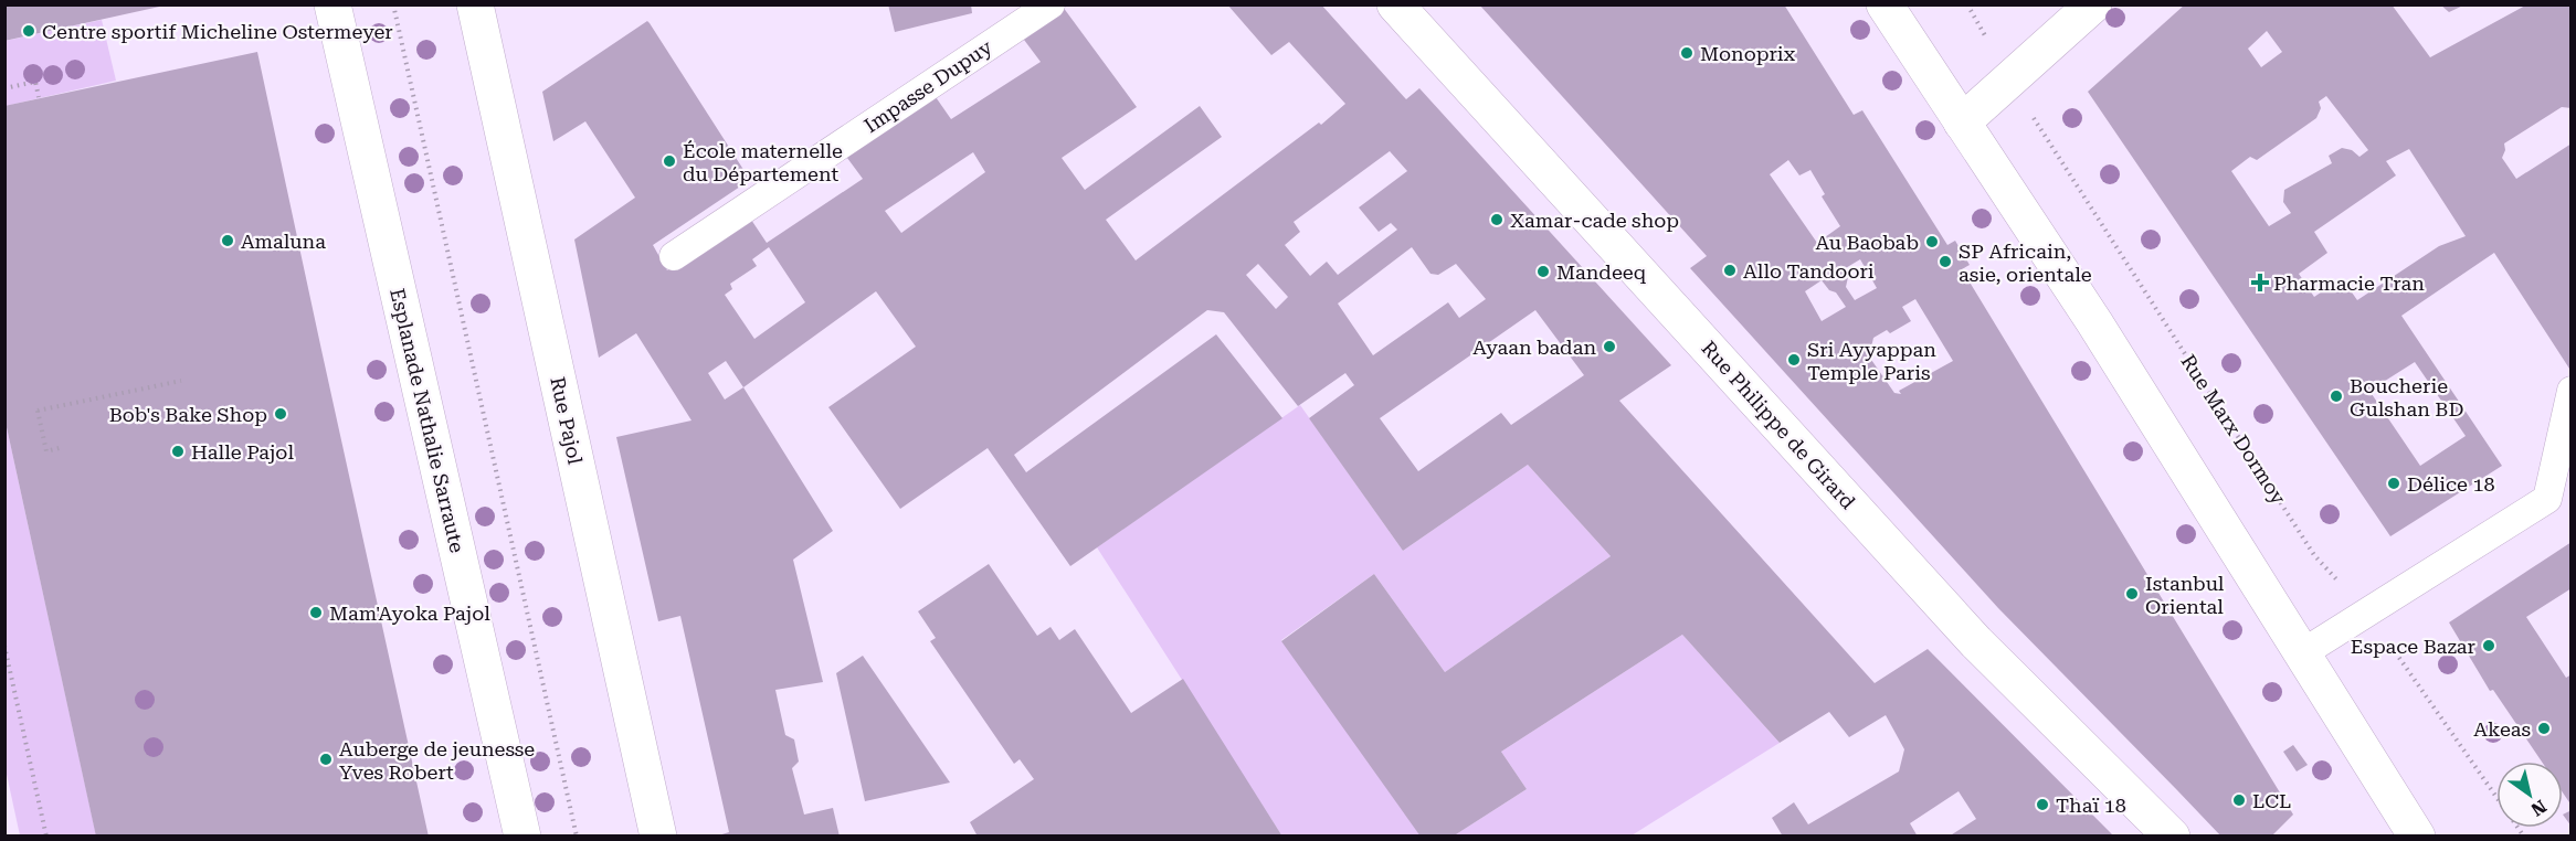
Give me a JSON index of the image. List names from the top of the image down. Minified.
{"streets":{"street":["Esplanade Nathalie Sarraute","Rue Pajol","Rue Philippe de Girard"],"lane":["Impasse Dupuy"],"path":["Rue Marx Dormoy"]},"places":{"other":["Centre sportif Micheline Ostermeyer","Monoprix","École maternelle du Département","Xamar-cade shop","Amaluna","Au Baobab","SP Africain, asie, orientale","Allo Tandoori","Mandeeq","Ayaan badan","Sri Ayyappan Temple Paris","Boucherie Gulshan BD","Bob's Bake Shop","Halle Pajol","Délice 18","Istanbul Oriental","Mam'Ayoka Pajol","Espace Bazar","Akeas","Auberge de jeunesse Yves Robert","LCL","Thaï 18"],"health":["Pharmacie Tran"]},"north":"bottom right"}
